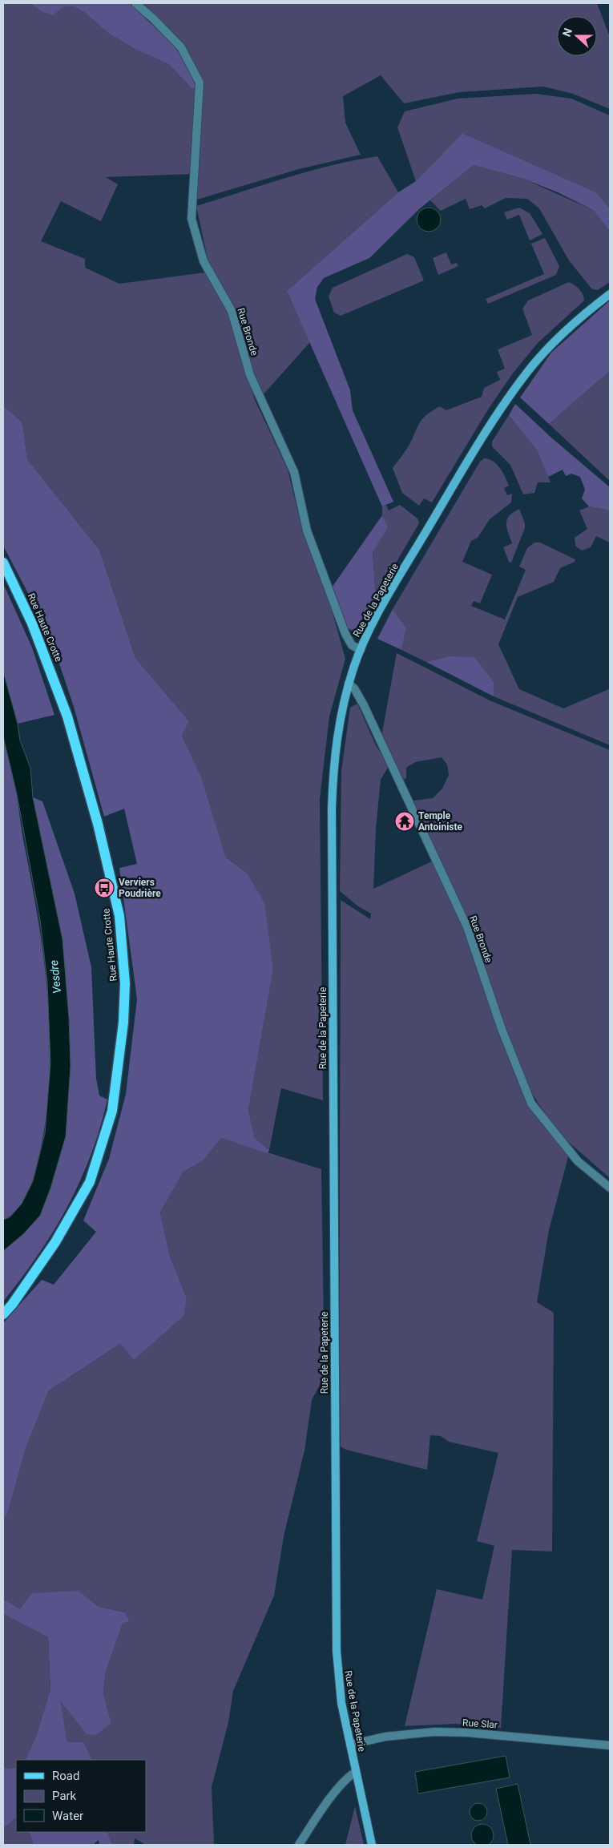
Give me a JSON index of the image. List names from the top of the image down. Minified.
{"streets":{"main road":["Rue de la Papeterie","Rue Haute Crotte"],"street":["Rue Bronde","Rue Slar"]},"crossings":[["Rue Bronde","Rue de la Papeterie"],["Rue de la Papeterie","Rue Slar"]],"water":["Vesdre"],"places":{"temple":["Temple Antoiniste"],"bus stop":["Verviers Poudrière"]},"legend":["Road","Park","Water"],"north":"left"}
